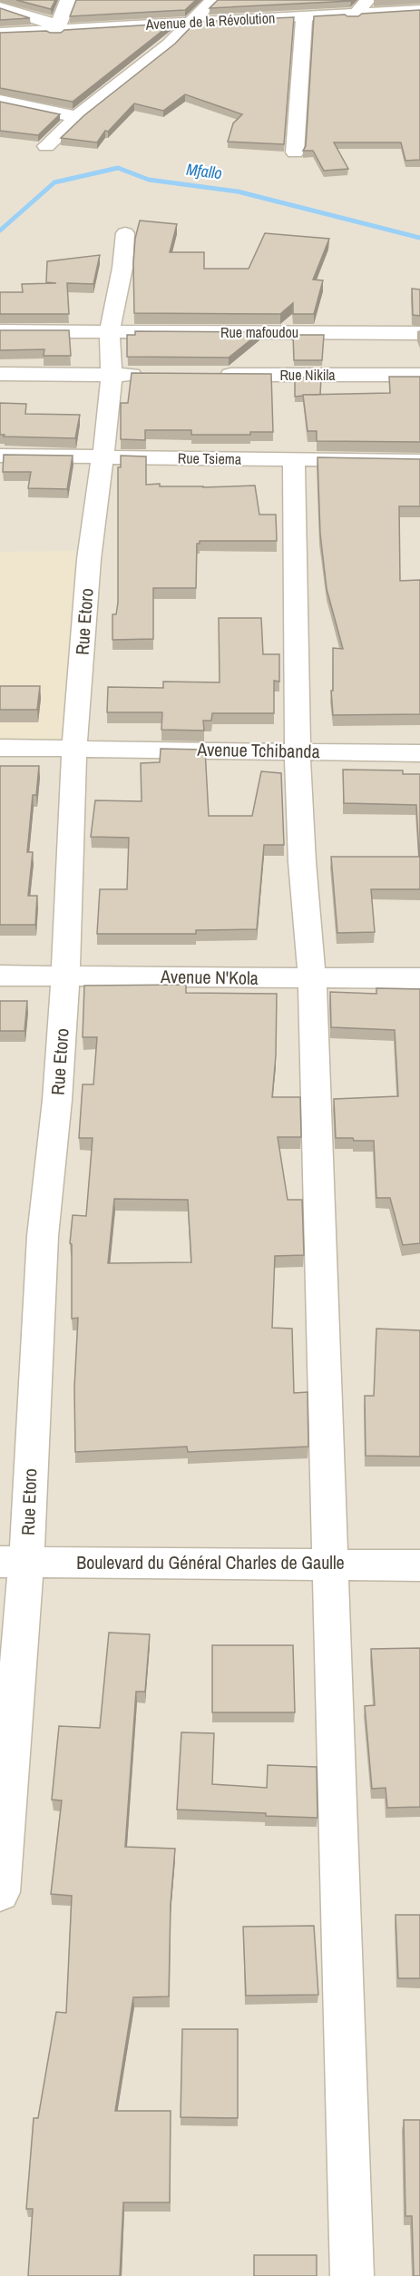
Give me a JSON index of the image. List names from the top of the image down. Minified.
{"streets":{"street":["Avenue de la Révolution","Rue mafoudou","Rue Nikila","Rue Tsiema","Rue Etoro","Avenue Tchibanda","Avenue N'Kola","Boulevard du Général Charles de Gaulle"]},"crossings":[["Rue mafoudou","Rue Etoro"],["Rue Tsiema","Rue Etoro"],["Rue Etoro","Avenue Tchibanda"],["Rue Etoro","Avenue N'Kola"],["Rue Etoro","Boulevard du Général Charles de Gaulle"]],"water":["Mfallo"]}
